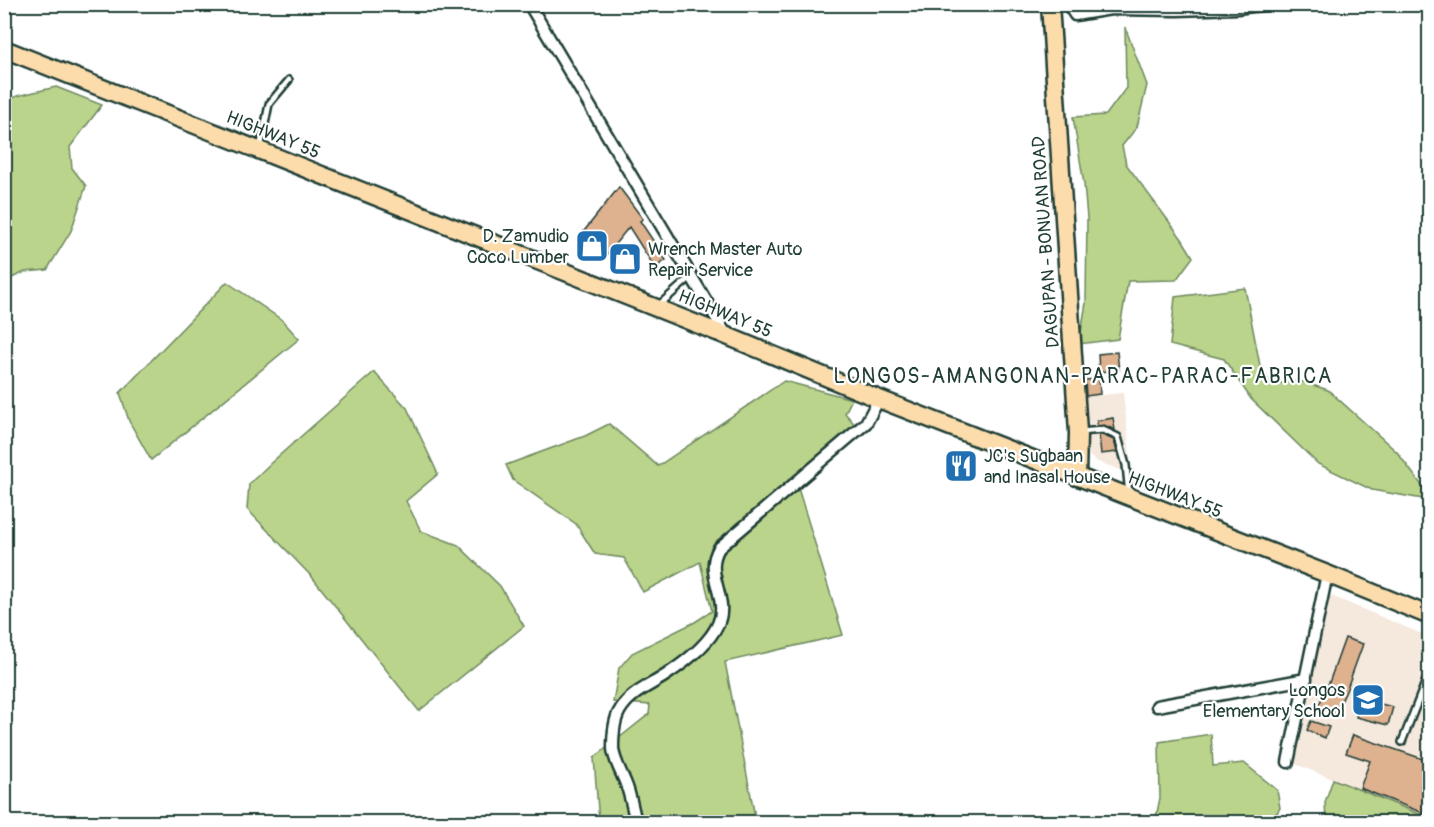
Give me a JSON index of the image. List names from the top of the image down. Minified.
{"streets":{"main road":["HIGHWAY 55","DAGUPAN - BONUAN ROAD"]},"crossings":[["HIGHWAY 55","DAGUPAN - BONUAN ROAD"]],"districts":["LONGOS-AMANGONAN-PARAC‑PARAC-FABRICA"],"places":{"shop":["D. Zamudio Coco Lumber","Wrench Master Auto Repair Service"],"restaurant":["JC's Sugbaan and Inasal House"],"school or university":["Longos Elementary School"]}}
